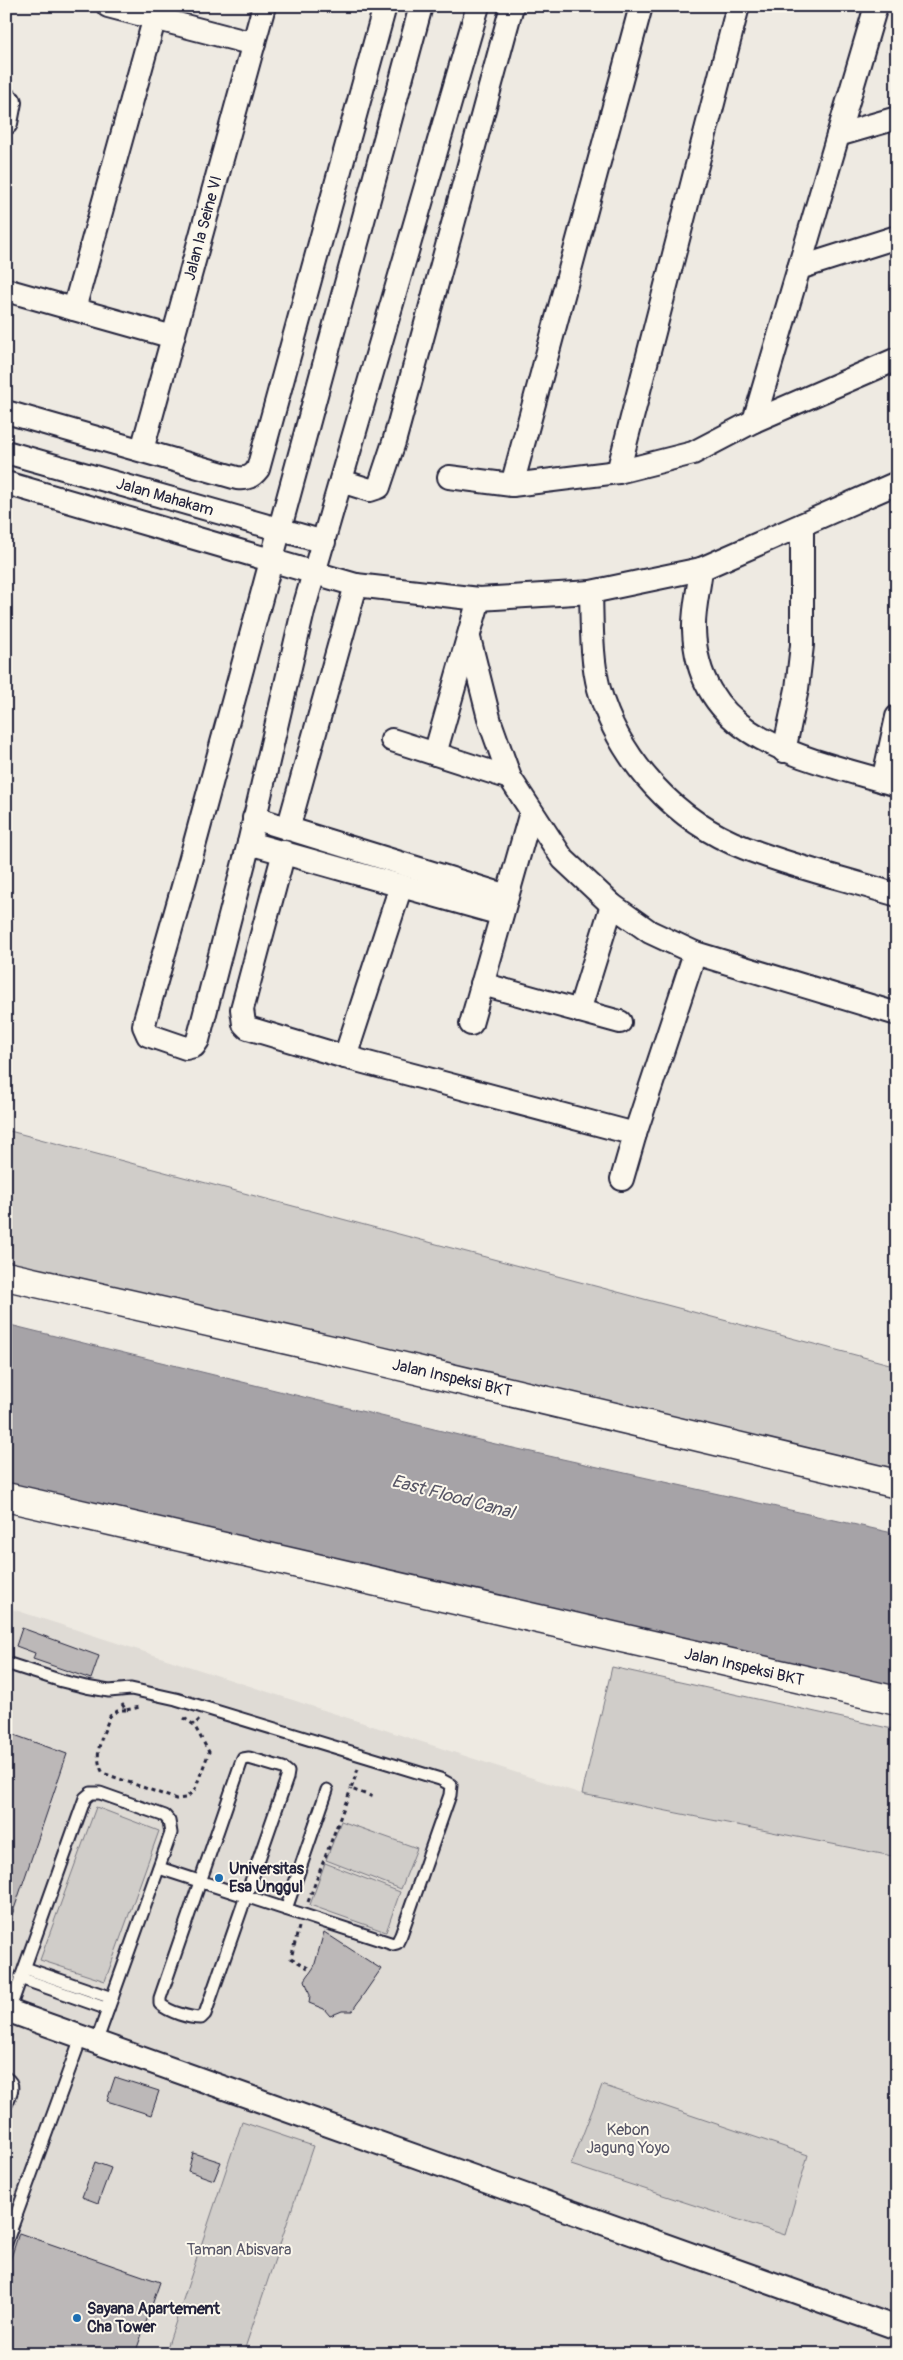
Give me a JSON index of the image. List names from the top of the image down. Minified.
{"streets":{"street":["Jalan la Seine VI","Jalan Mahakam","Jalan Inspeksi BKT"]},"water":["East Flood Canal"],"parks":["Kebon Jagung Yoyo","Taman Abisvara"],"places":["Universitas Esa Unggul","Sayana Apartement Cha Tower"]}
